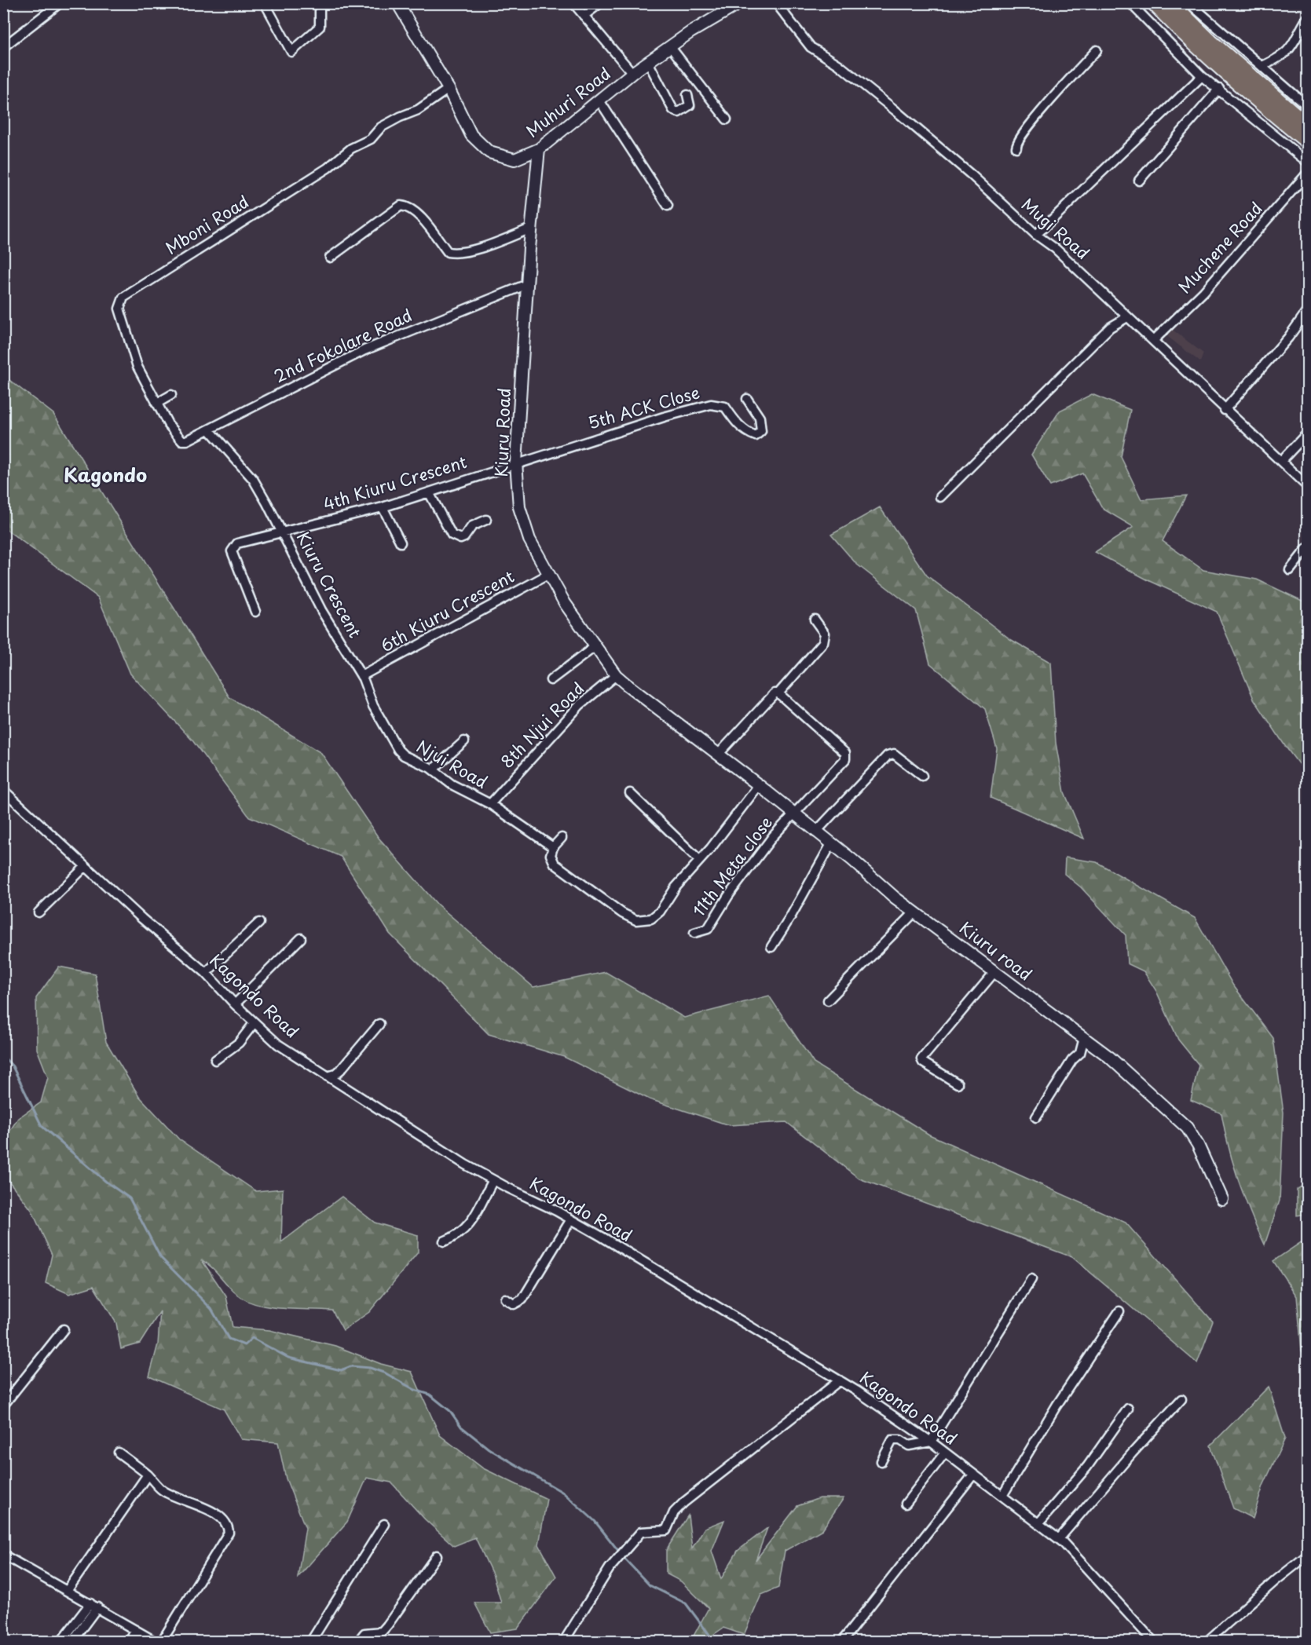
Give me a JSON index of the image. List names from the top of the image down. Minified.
{"streets":{"street":["Muhuri Road","Mboni Road","Mugi Road","Muchene Road","2nd Fokolare Road","5th ACK Close","Kiuru Road","4th Kiuru Crescent","Kiuru Crescent","6th Kiuru Crescent","8th Njui Road","Njui Road","11th Meta close","Kiuru road","Kagondo Road"]},"crossings":[["Muhuri Road","Mboni Road"],["Muhuri Road","Kiuru Road"],["Mboni Road","2nd Fokolare Road"],["Mugi Road","Muchene Road"],["2nd Fokolare Road","Kiuru Road"],["2nd Fokolare Road","Kiuru Crescent"],["5th ACK Close","Kiuru Road"],["5th ACK Close","4th Kiuru Crescent"],["Kiuru Road","4th Kiuru Crescent"],["Kiuru Road","6th Kiuru Crescent"],["Kiuru Road","8th Njui Road"],["Kiuru Road","Kiuru road"],["4th Kiuru Crescent","Kiuru Crescent"],["Kiuru Crescent","6th Kiuru Crescent"],["Kiuru Crescent","Njui Road"],["6th Kiuru Crescent","Njui Road"],["8th Njui Road","Njui Road"],["11th Meta close","Kiuru road"]],"districts":["Kagondo"]}
